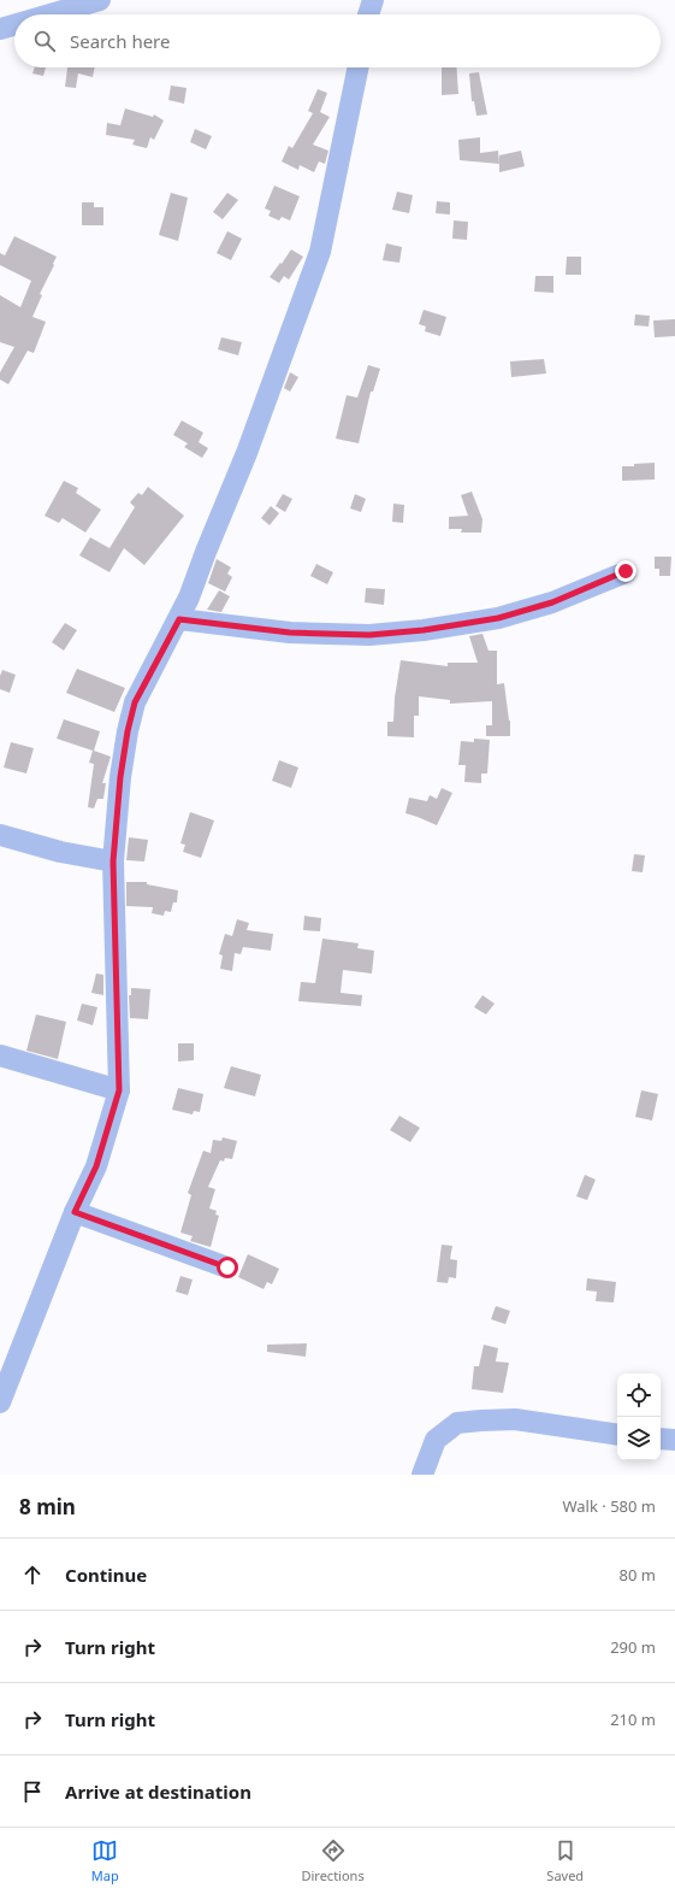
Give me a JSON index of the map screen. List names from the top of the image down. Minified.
{"page":{"search":"Search here","heading":["8 min","Walk · 580 m"],"list":[["Continue","80 m"],["Turn right","290 m"],["Turn right","210 m"],"Arrive at destination"],"nav":["Map","Directions","Saved"]}}
